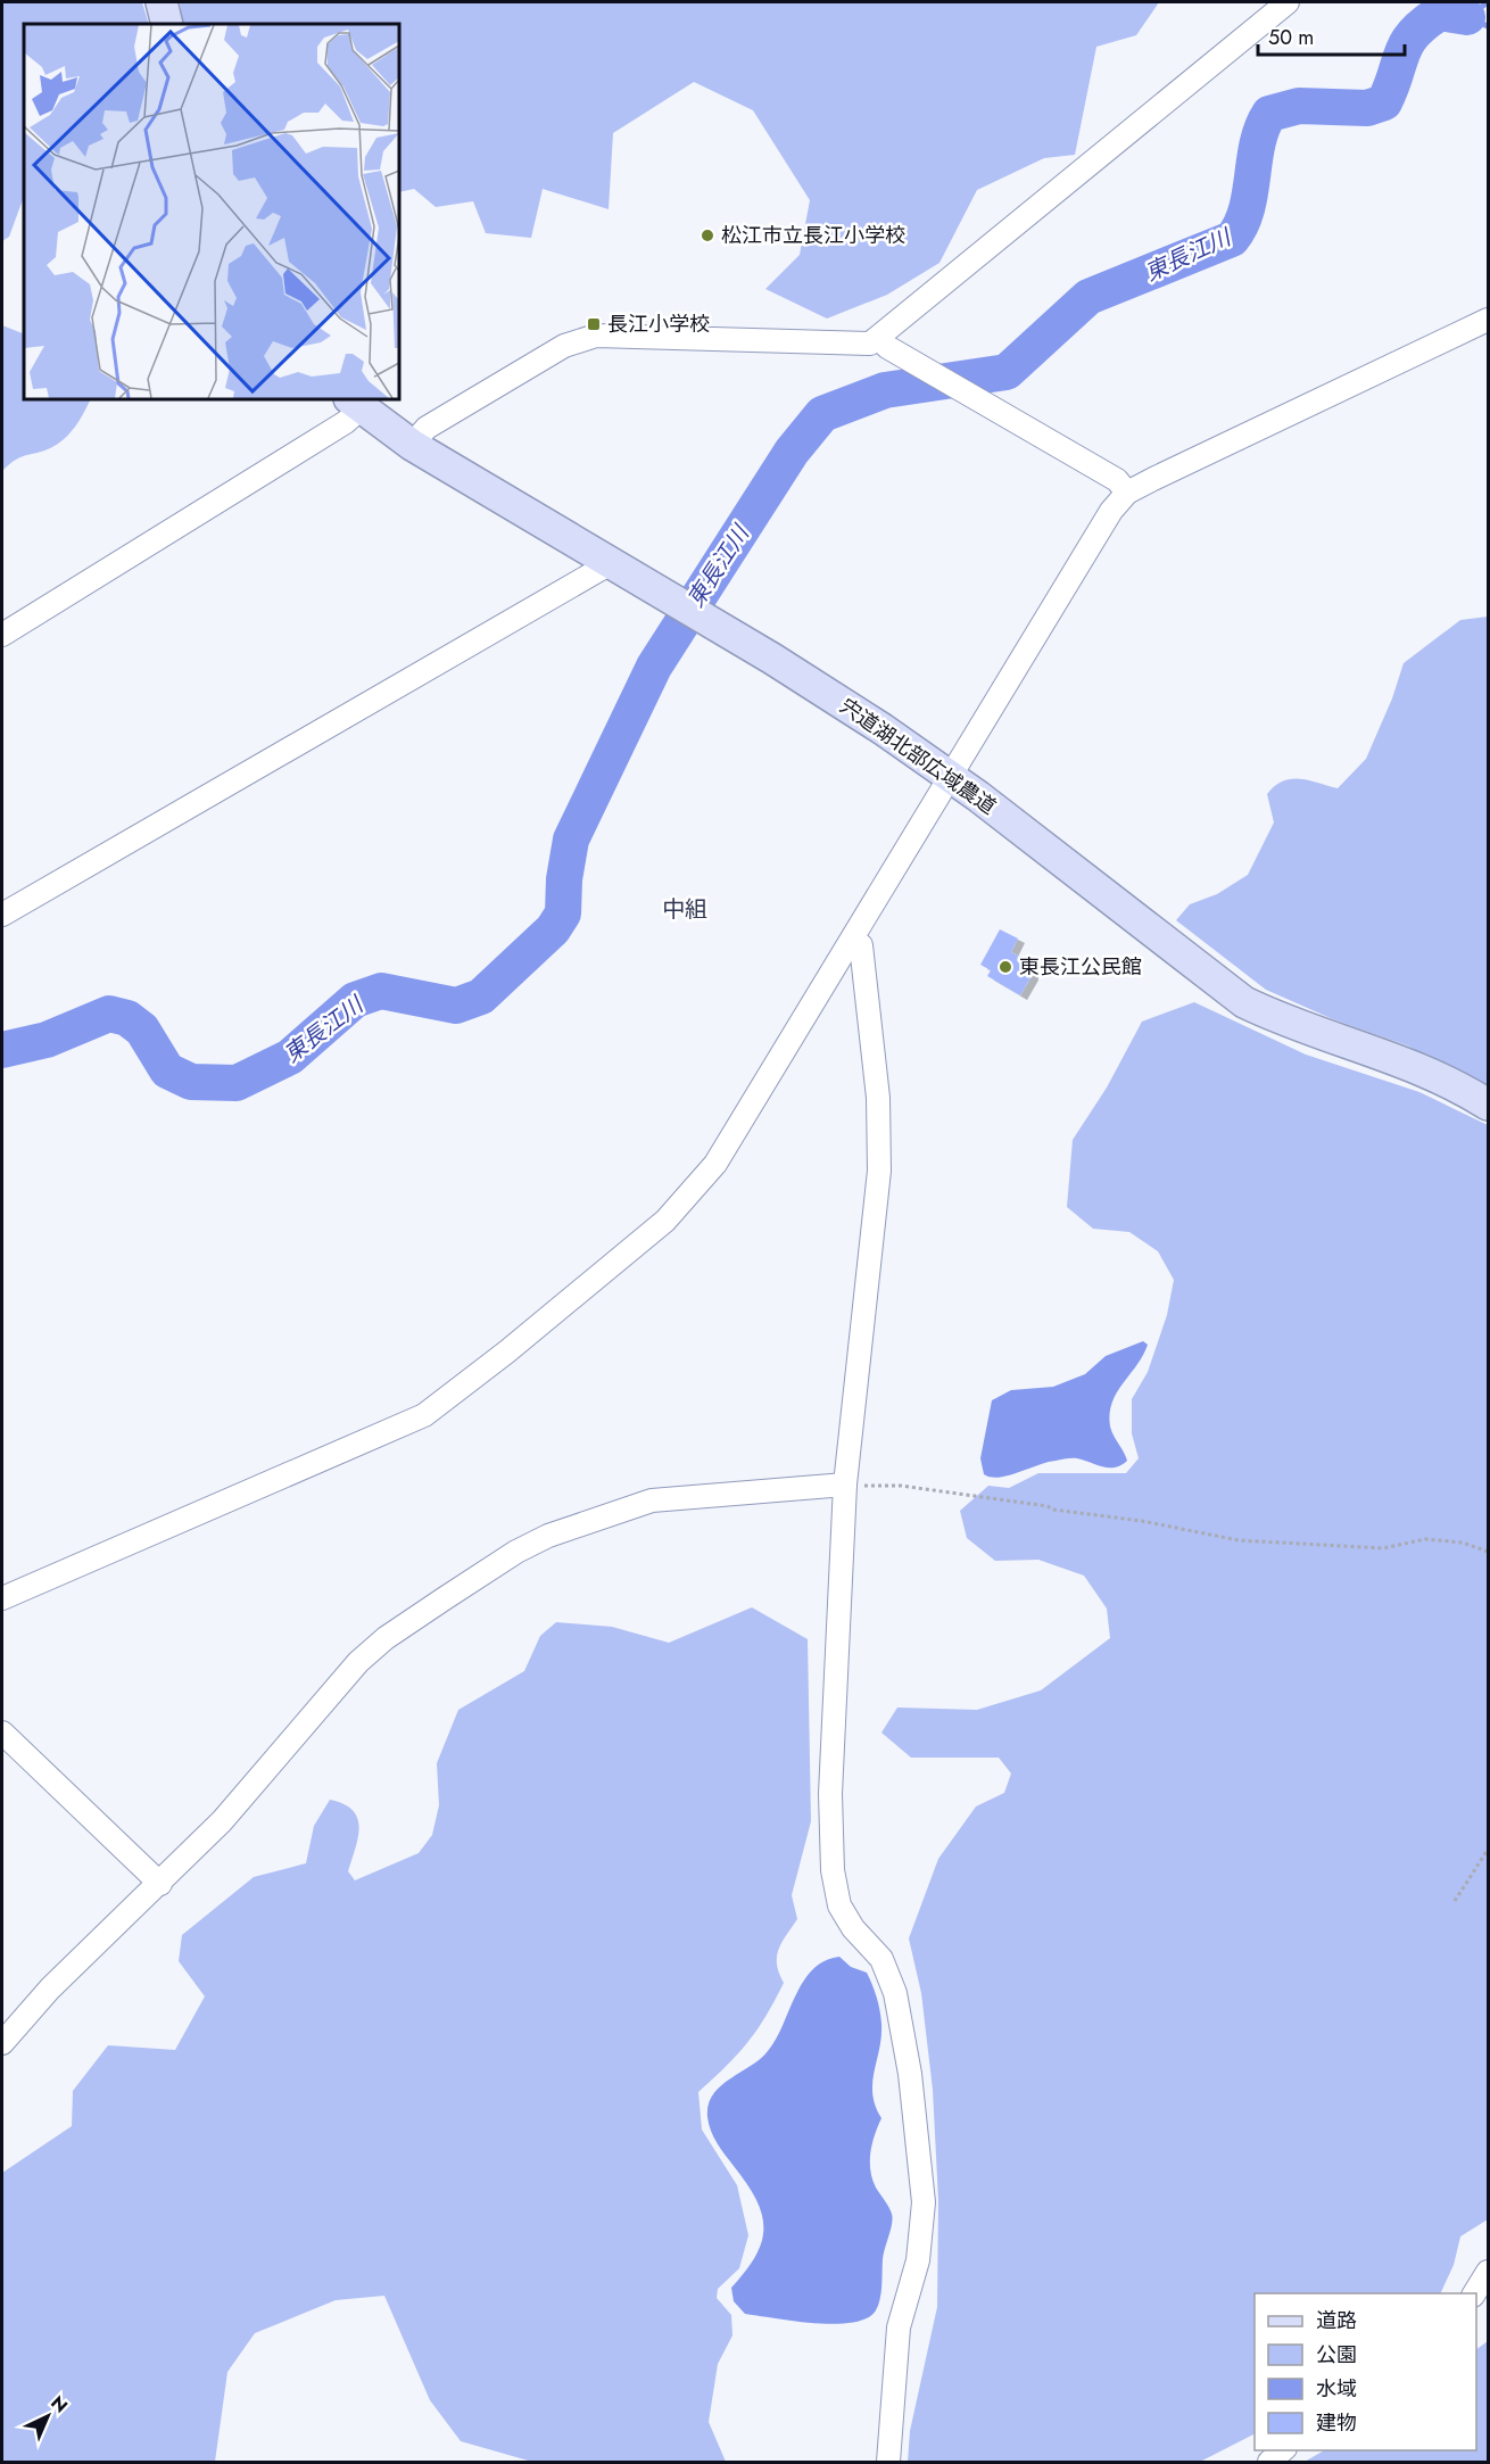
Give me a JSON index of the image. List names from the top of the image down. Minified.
{"streets":{"street":["宍道湖北部広域農道"]},"districts":["中組"],"water":["東長江川"],"places":{"other":["松江市立長江小学校","東長江公民館"],"transit":["長江小学校"]},"legend":["道路","公園","水域","建物"],"scale_bar":"50 m","north":"top right"}
